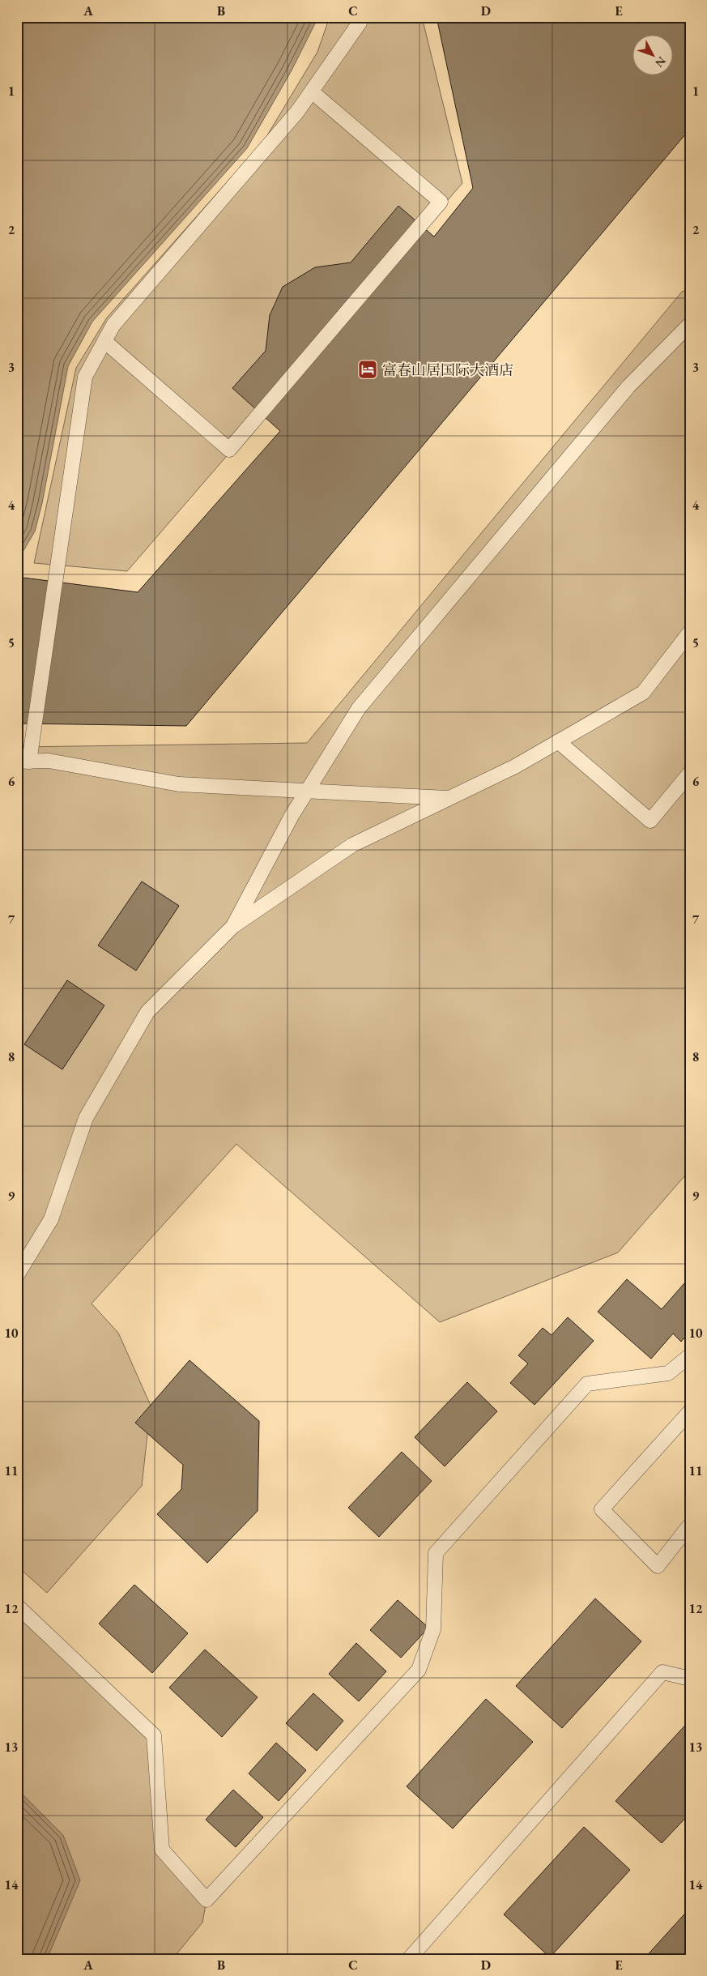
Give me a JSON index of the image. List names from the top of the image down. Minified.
{"places":{"hotel":["富春山居国际大酒店"]},"north":"bottom right","grid":{"columns":["A","B","C","D","E"],"rows":["1","2","3","4","5","6","7","8","9","10","11","12","13","14"]}}
